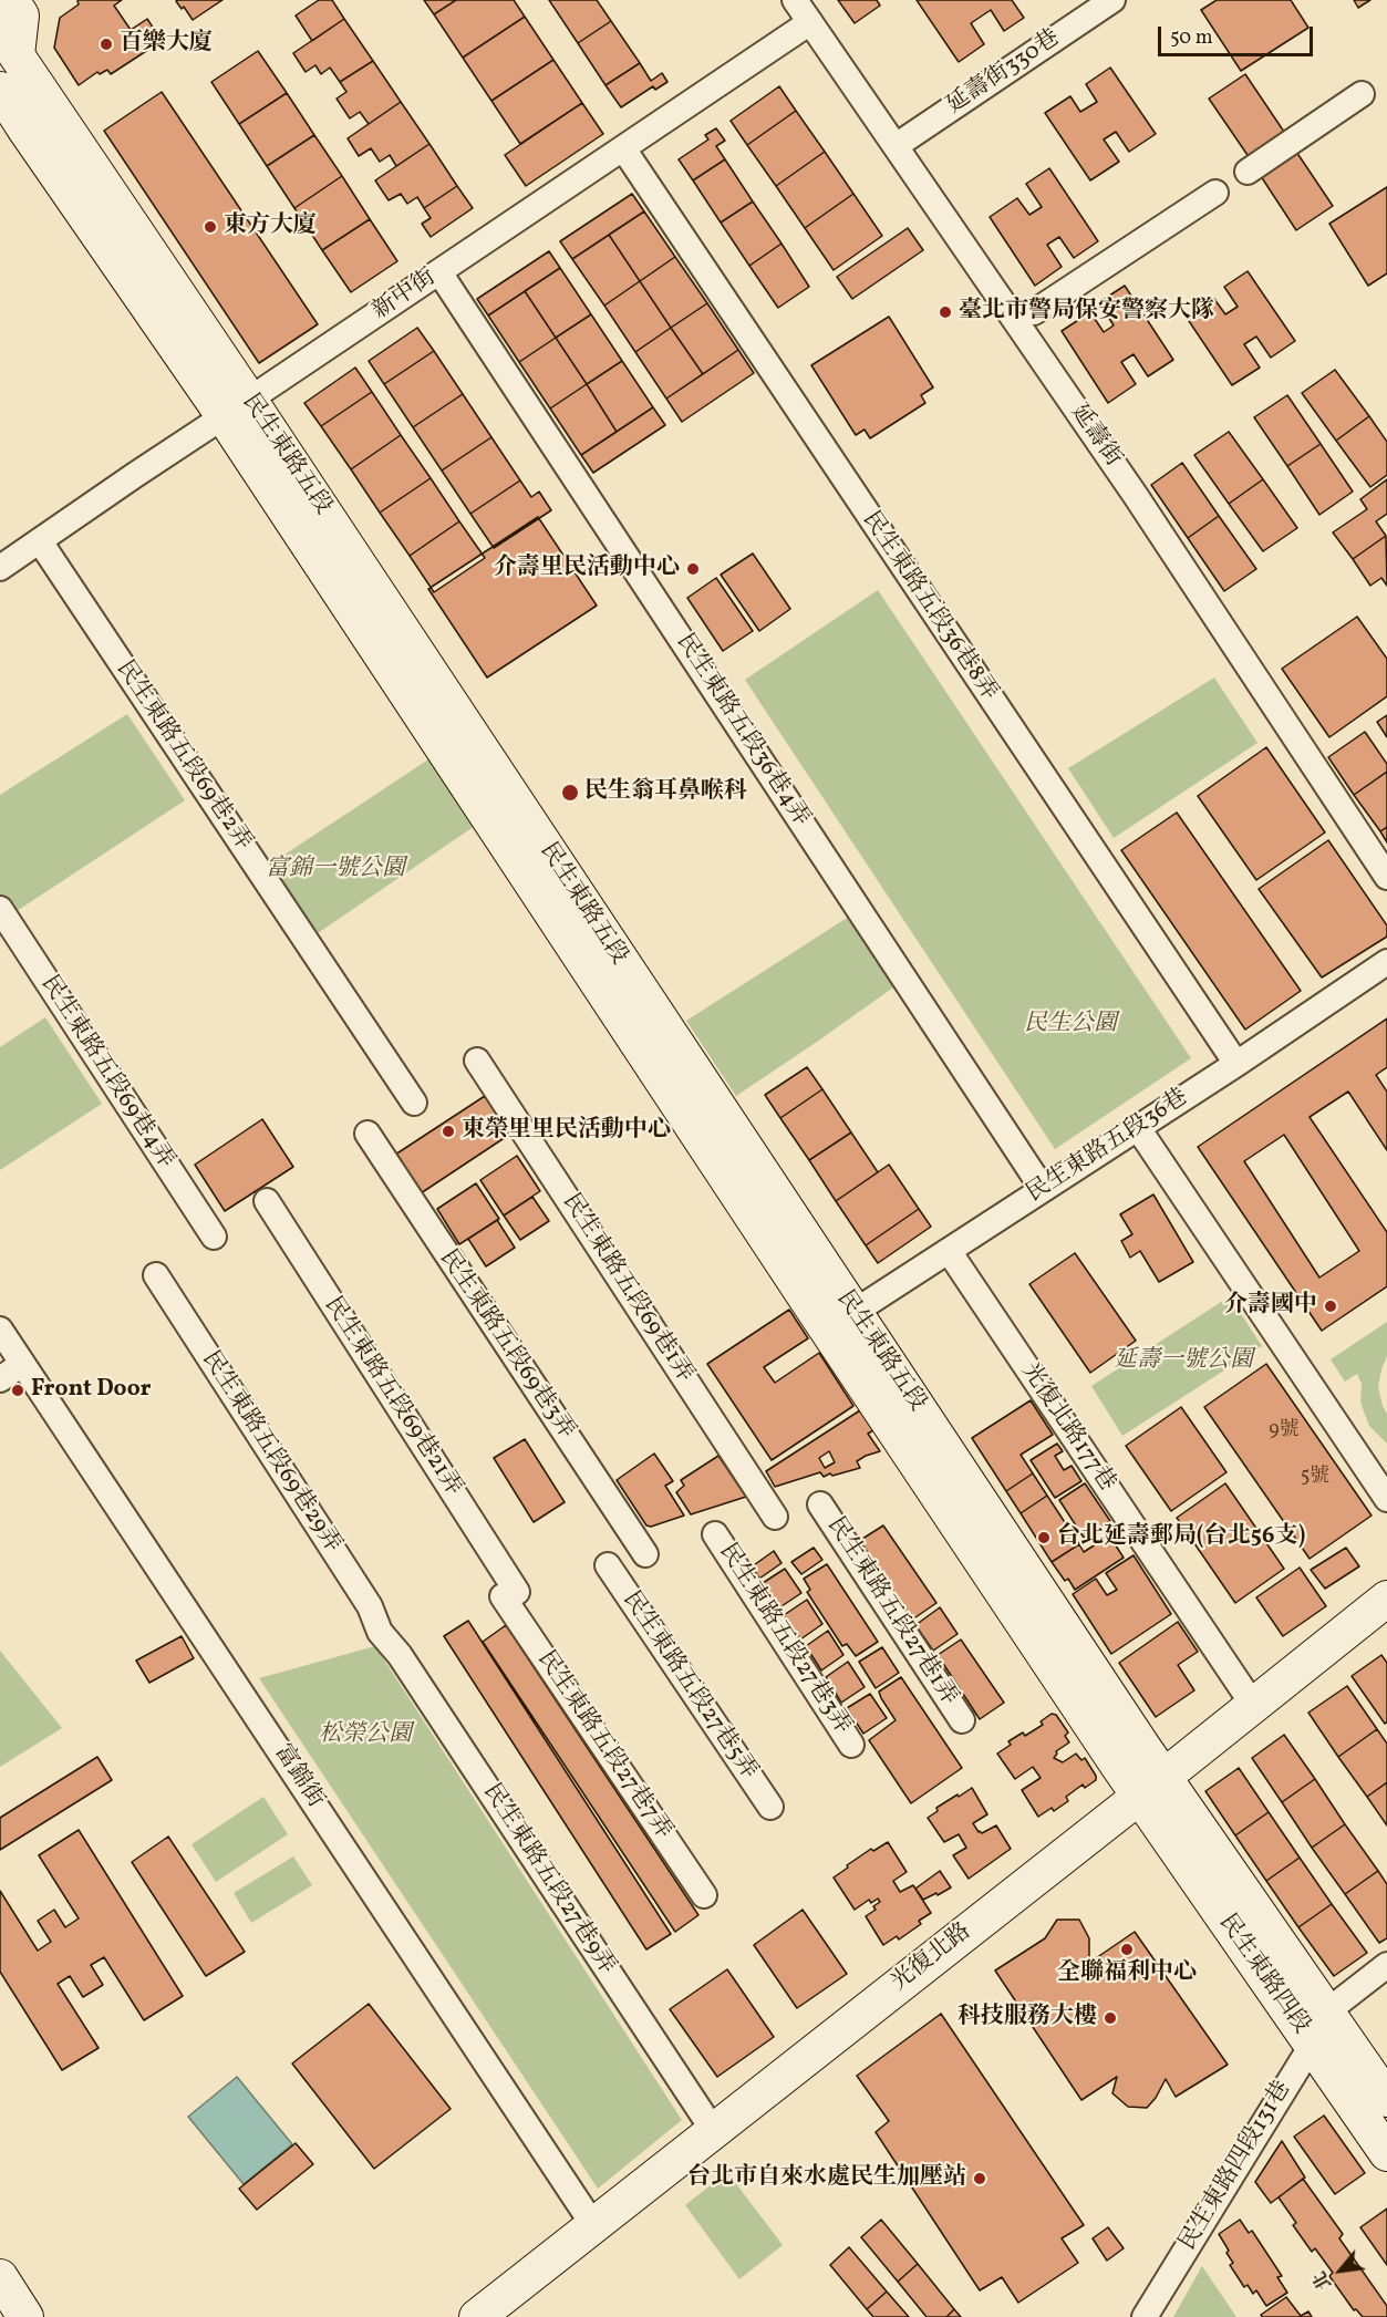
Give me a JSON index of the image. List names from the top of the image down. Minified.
{"streets":{"street":["延壽街330巷","新中街","延壽街","民生東路五段","民生東路五段36巷8弄","民生東路五段36巷4弄","民生東路五段69巷2弄","民生東路五段69巷4弄","民生東路五段36巷","民生東路五段69巷1弄","民生東路五段69巷3弄","民生東路五段69巷21弄","光復北路177巷","民生東路五段69巷29弄","民生東路五段27巷1弄","民生東路五段27巷3弄","民生東路五段27巷5弄","民生東路五段27巷7弄","富錦街","民生東路五段27巷9弄","光復北路","民生東路四段","民生東路四段131巷"]},"crossings":[["延壽街330巷","延壽街"],["新中街","延壽街"],["新中街","民生東路五段"],["新中街","民生東路五段36巷8弄"],["新中街","民生東路五段36巷4弄"],["新中街","民生東路五段69巷2弄"],["民生東路五段","民生東路五段36巷"],["民生東路五段","光復北路"],["民生東路五段","民生東路四段"],["民生東路五段36巷8弄","民生東路五段36巷"],["民生東路五段36巷4弄","民生東路五段36巷"],["民生東路五段36巷","光復北路177巷"],["民生東路五段69巷21弄","民生東路五段27巷7弄"],["光復北路177巷","光復北路"],["民生東路五段69巷29弄","民生東路五段27巷9弄"],["富錦街","光復北路"],["民生東路五段27巷9弄","光復北路"],["光復北路","民生東路四段"],["民生東路四段","民生東路四段131巷"]],"parks":["富錦一號公園","民生公園","延壽一號公園","松榮公園"],"places":["百樂大廈","東方大廈","臺北市警局保安警察大隊","介壽里民活動中心","民生翁耳鼻喉科","東榮里里民活動中心","介壽國中","Front Door","台北延壽郵局(台北56支)","全聯福利中心","科技服務大樓","台北市自來水處民生加壓站"],"house_numbers":["9號","5號"],"scale_bar":"50 m","north":"bottom left"}
